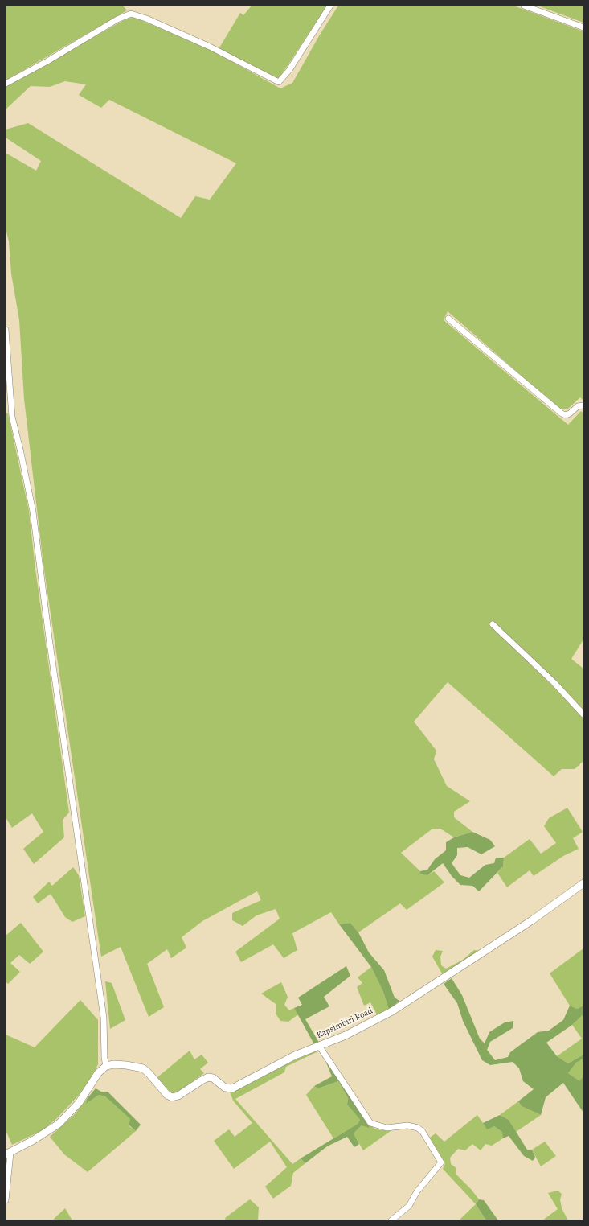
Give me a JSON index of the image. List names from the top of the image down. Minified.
{"streets":{"street":["Kapsimbiri Road"]}}
